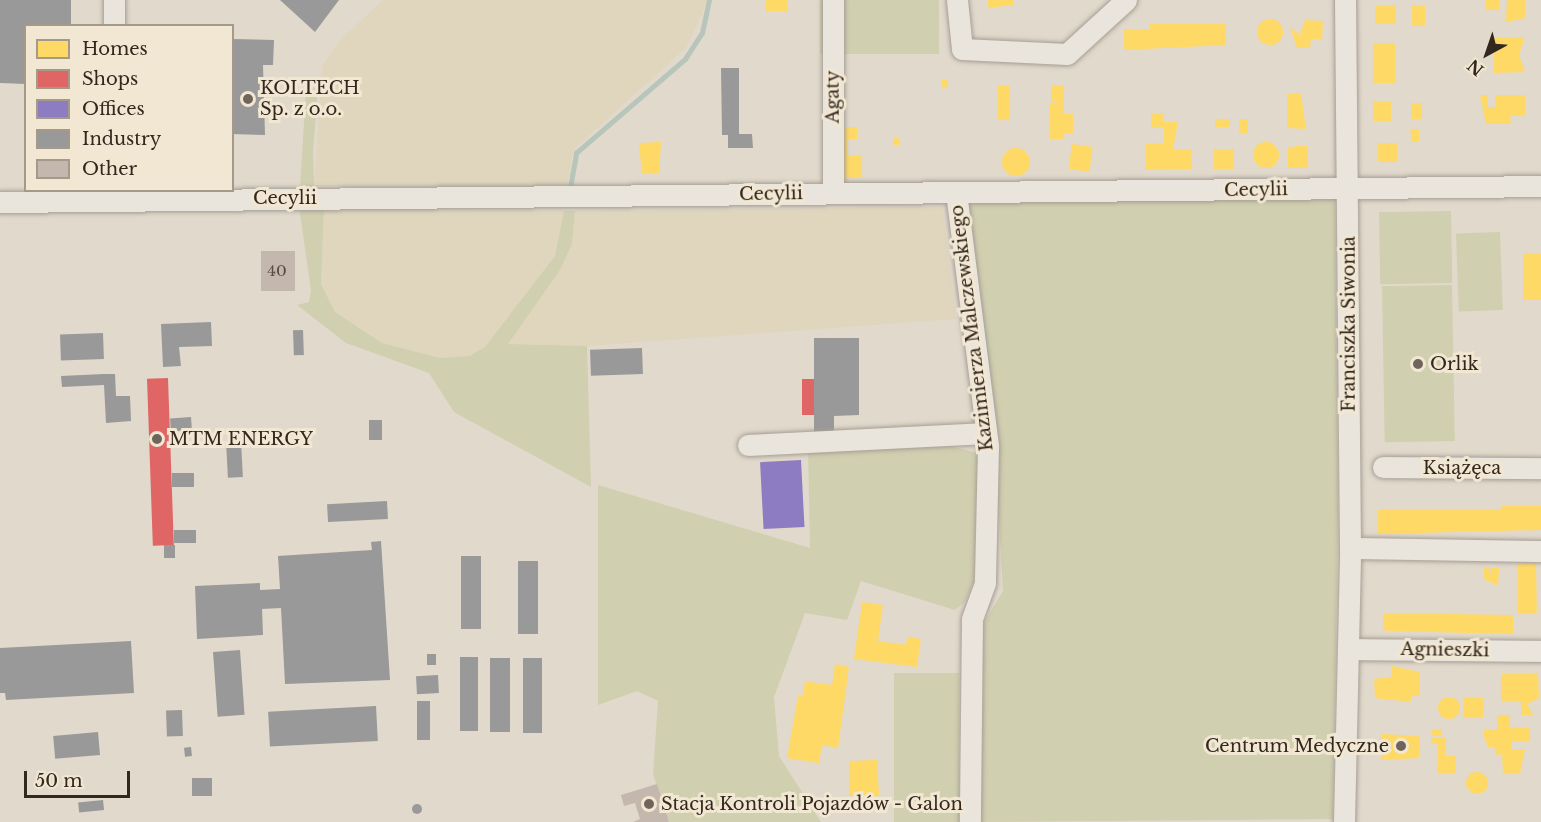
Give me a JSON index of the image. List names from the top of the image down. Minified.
{"streets":{"street":["Agaty","Cecylii","Franciszka Siwonia","Kazimierza Malczewskiego","Książęca","Agnieszki"]},"crossings":[["Agaty","Cecylii"],["Cecylii","Franciszka Siwonia"],["Cecylii","Kazimierza Malczewskiego"],["Franciszka Siwonia","Agnieszki"]],"places":["KOLTECH Sp. z o.o.","Orlik","MTM ENERGY","Centrum Medyczne","Stacja Kontroli Pojazdów - Galon"],"house_numbers":["40"],"legend":["Homes","Shops","Offices","Industry","Other"],"scale_bar":"50 m","north":"bottom left"}
